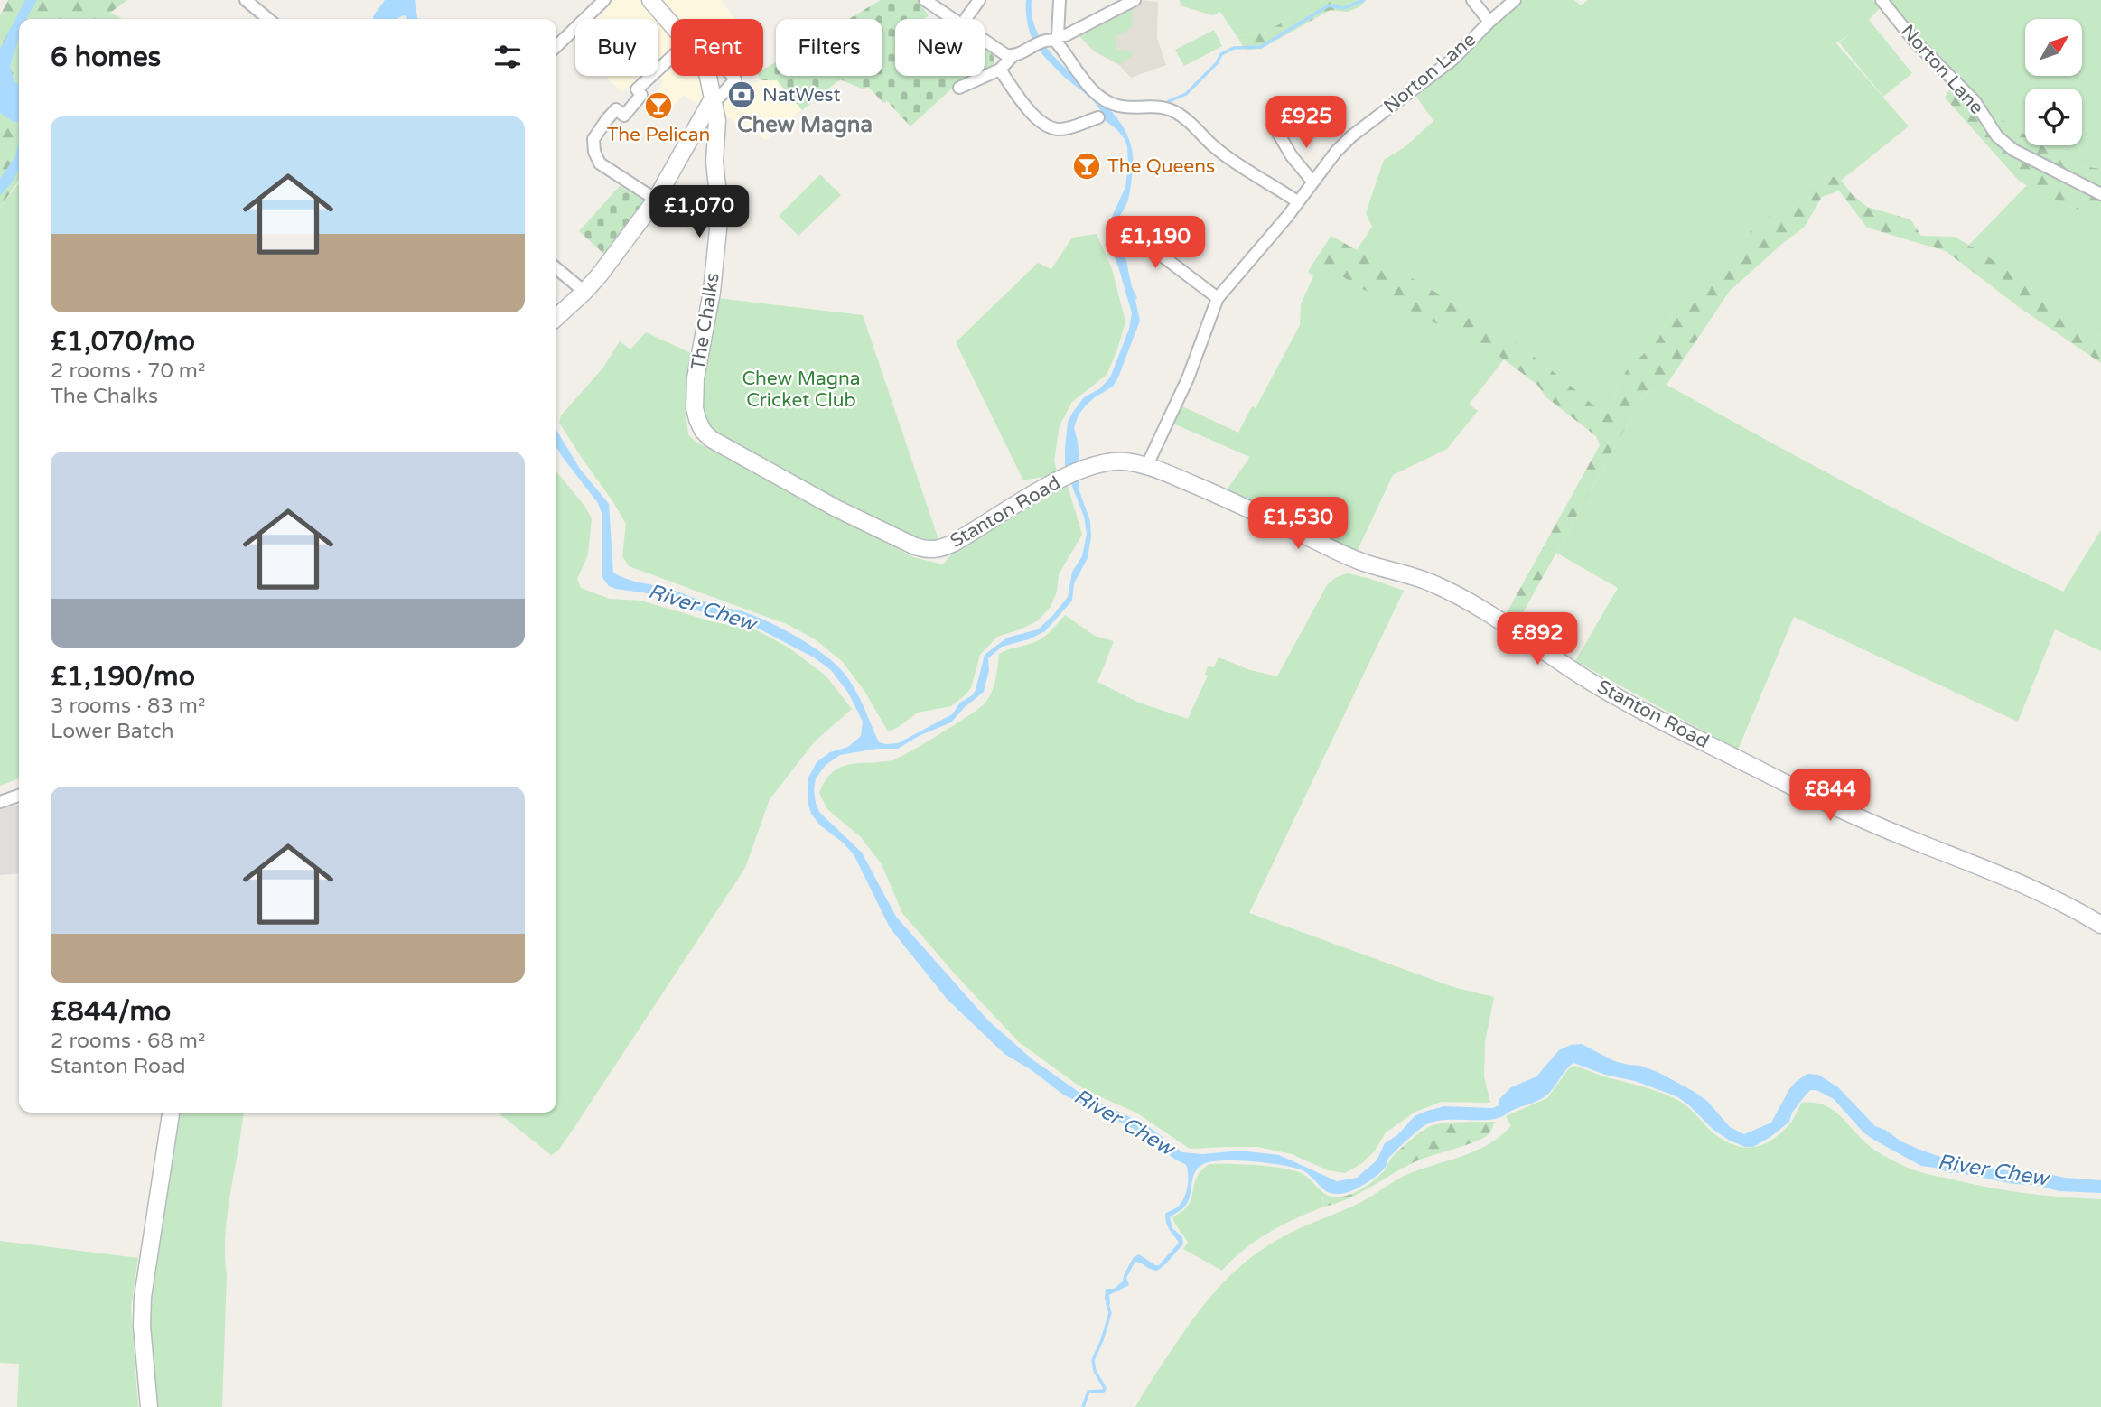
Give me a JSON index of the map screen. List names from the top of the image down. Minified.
{"streets":{"main road":["The Chalks","Stanton Road"],"street":["Norton Lane"]},"crossings":[["Norton Lane","Stanton Road"],["The Chalks","Stanton Road"]],"districts":["Chew Magna"],"water":["River Chew"],"parks":["Chew Magna Cricket Club"],"places":{"bank":["NatWest"],"bar":["The Pelican","The Queens"]},"north":"top right","page":{"chip":["Buy","Rent","Filters","New"],"heading":"6 homes","list":[{"name":"£1,070/mo","note":"2 rooms · 70 m² · The Chalks"},{"name":"£1,190/mo","note":"3 rooms · 83 m² · Lower Batch"},{"name":"£844/mo","note":"2 rooms · 68 m² · Stanton Road"}],"price":["£925","£1,070","£1,190","£1,530","£892","£844"]}}
